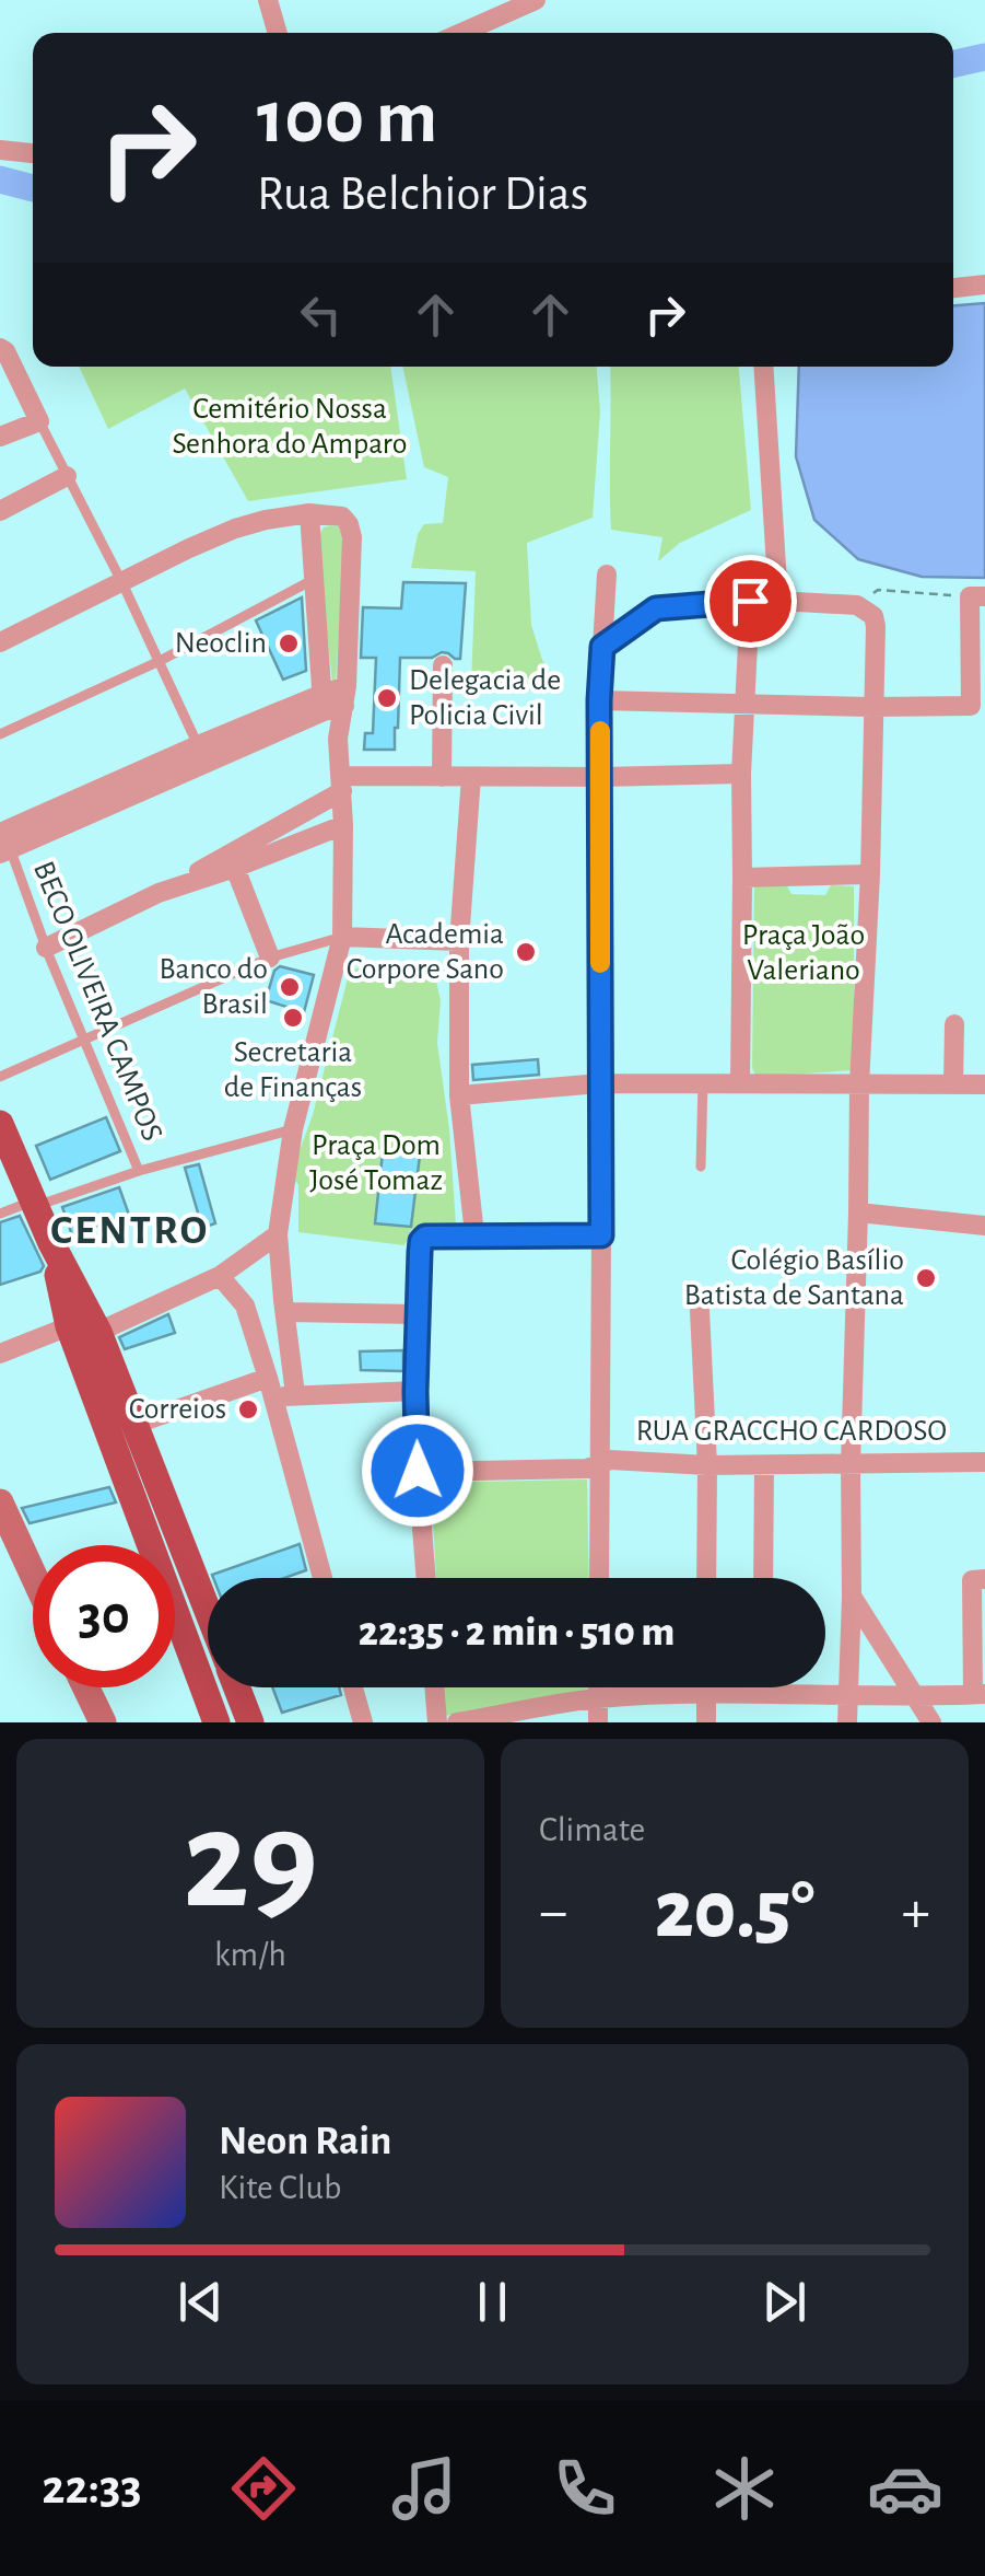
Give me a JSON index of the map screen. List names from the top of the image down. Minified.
{"streets":{"street":["RUA GRACCHO CARDOSO"],"lane":["BECO OLIVEIRA CAMPOS"]},"districts":["CENTRO"],"parks":["Cemitério Nossa Senhora do Amparo","Praça João Valeriano","Praça Dom José Tomaz"],"places":["Neoclin","Delegacia de Policia Civil","Academia Corpore Sano","Banco do Brasil","Secretaria de Finanças","Colégio Basílio Batista de Santana","Correios"],"page":{"turn":["100 m","Rua Belchior Dias"],"limit":"30","trip":"22:35 · 2 min · 510 m","tile":[["29","km/h"],"Climate"],"heat":["−","20.5°","+"],"song":["Neon Rain","Kite Club"],"tabs":"22:33"}}
